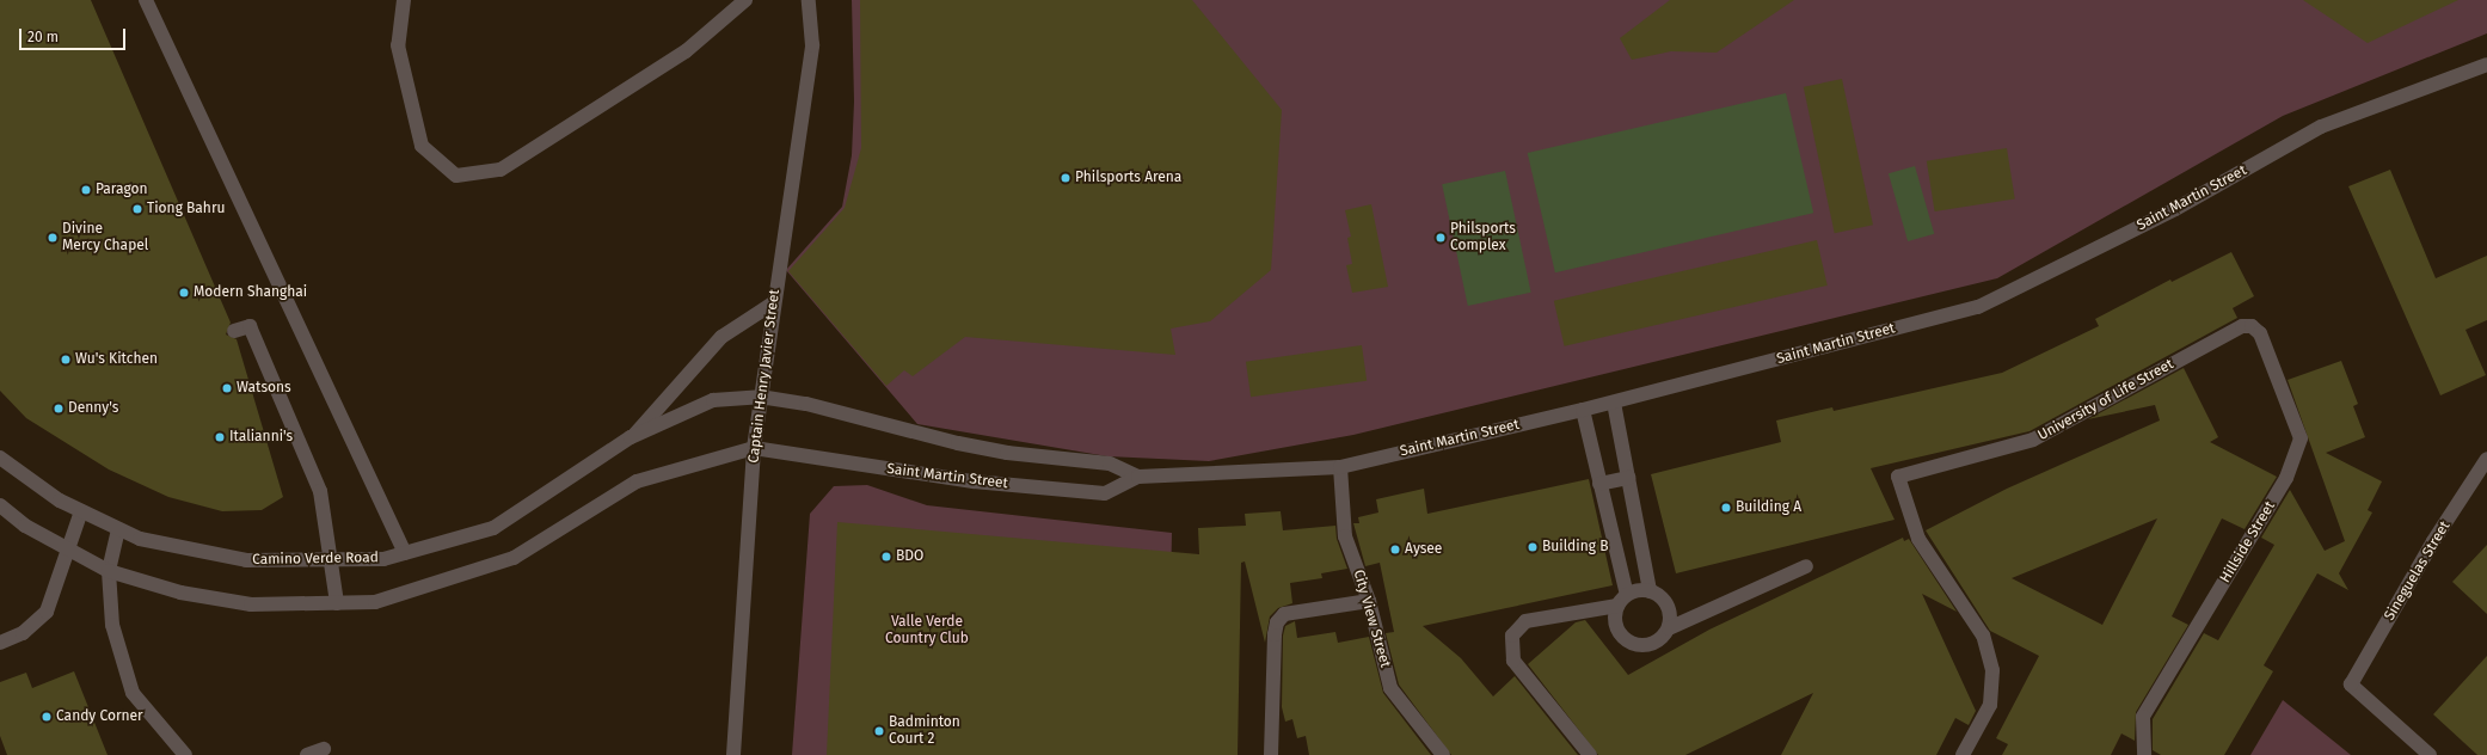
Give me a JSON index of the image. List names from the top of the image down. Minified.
{"streets":{"street":["Saint Martin Street","Captain Henry Javier Street","University of Life Street","Hillside Street","Camino Verde Road","Sineguelas Street","City View Street"]},"crossings":[["Saint Martin Street","Captain Henry Javier Street"],["Saint Martin Street","Camino Verde Road"],["Saint Martin Street","City View Street"],["Captain Henry Javier Street","Camino Verde Road"],["University of Life Street","Hillside Street"]],"parks":["Valle Verde Country Club"],"places":["Philsports Arena","Paragon","Tiong Bahru","Divine Mercy Chapel","Philsports Complex","Modern Shanghai","Wu's Kitchen","Watsons","Denny's","Italianni's","Building A","Building B","Aysee","BDO","Candy Corner","Badminton Court 2"],"scale_bar":"20 m"}
